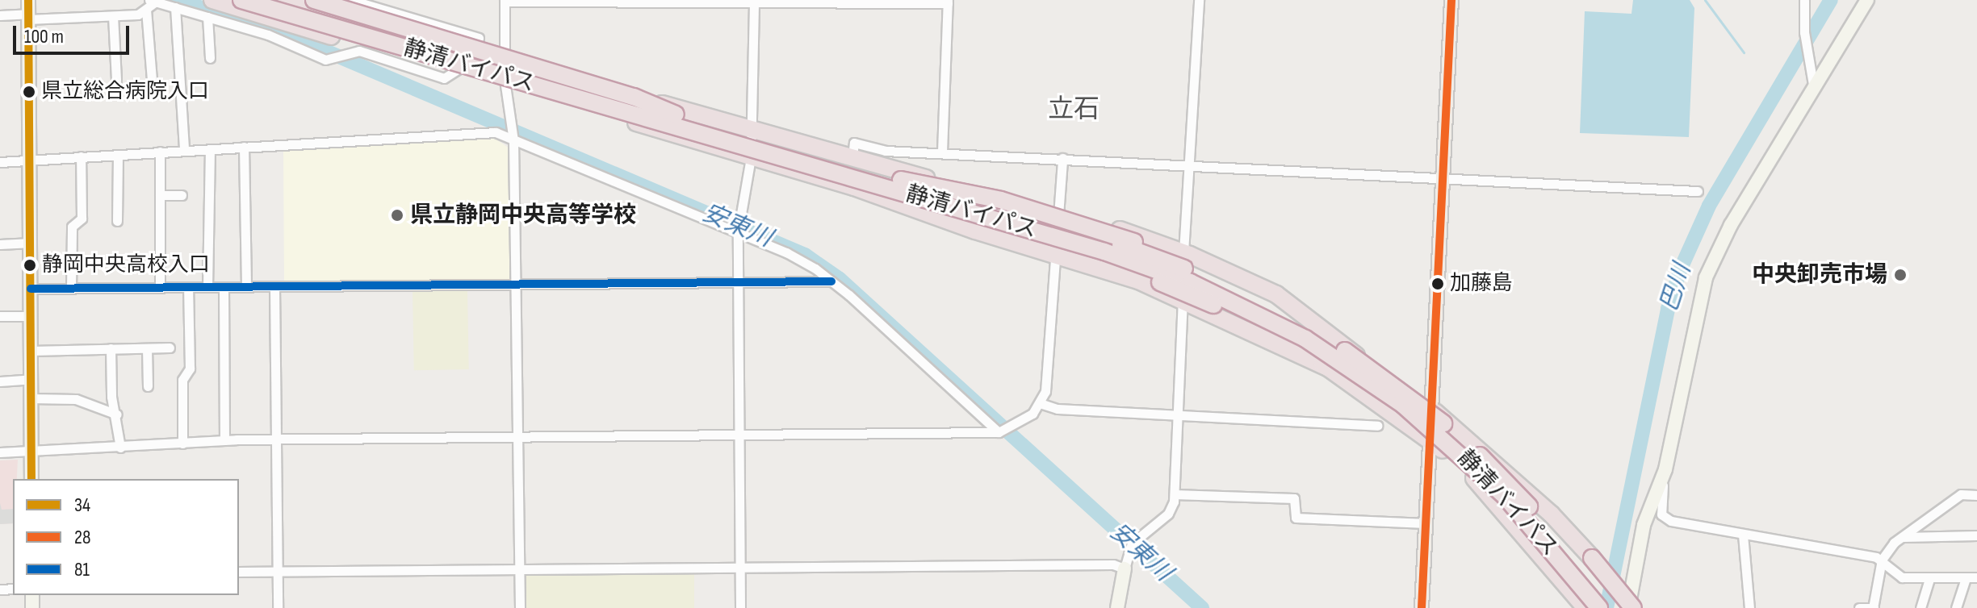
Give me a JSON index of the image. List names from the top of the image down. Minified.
{"streets":{"highway":["静清バイパス"]},"districts":["立石"],"water":["安東川","巴川"],"places":["県立総合病院入口","県立静岡中央高等学校","静岡中央高校入口","中央卸売市場","加藤島"],"lines":["transit line 34","transit line 28","transit line 81"],"legend":["34","28","81"],"scale_bar":"100 m"}
